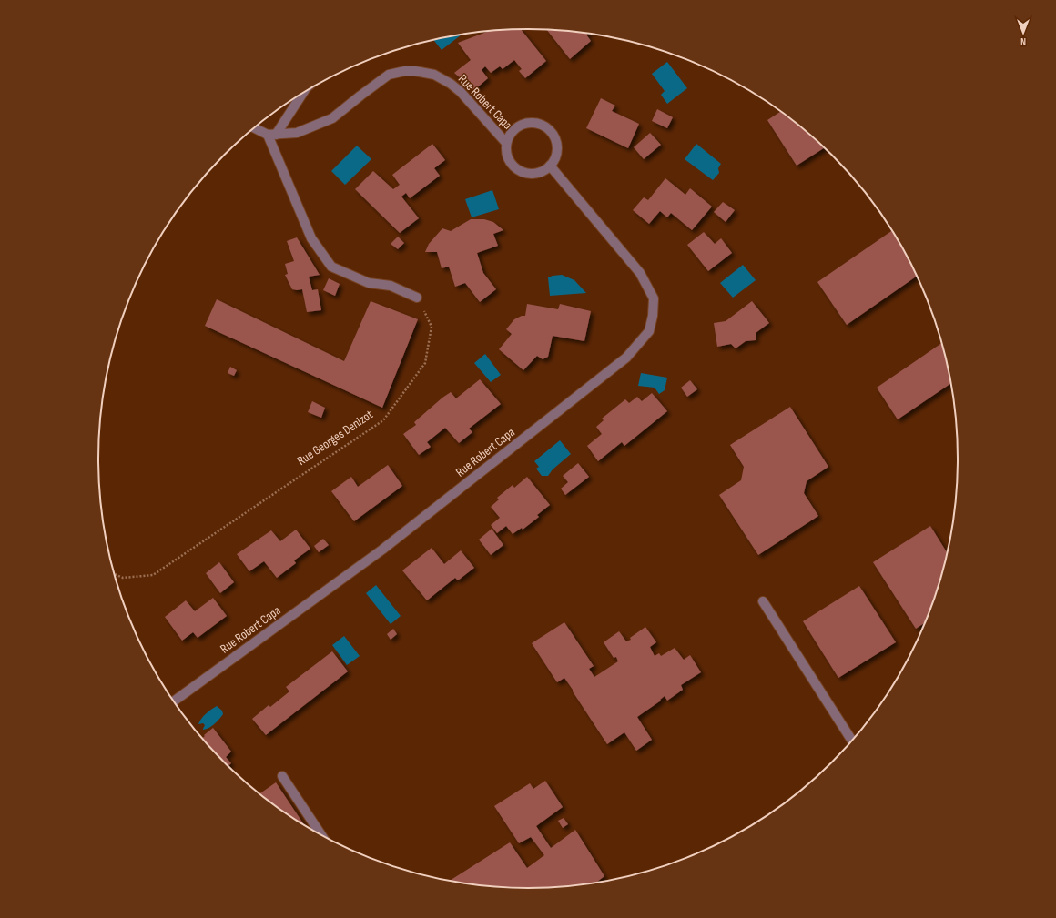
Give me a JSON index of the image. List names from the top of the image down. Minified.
{"streets":{"street":["Rue Robert Capa"],"path":["Rue Georges Denizot"]},"north":"bottom"}
